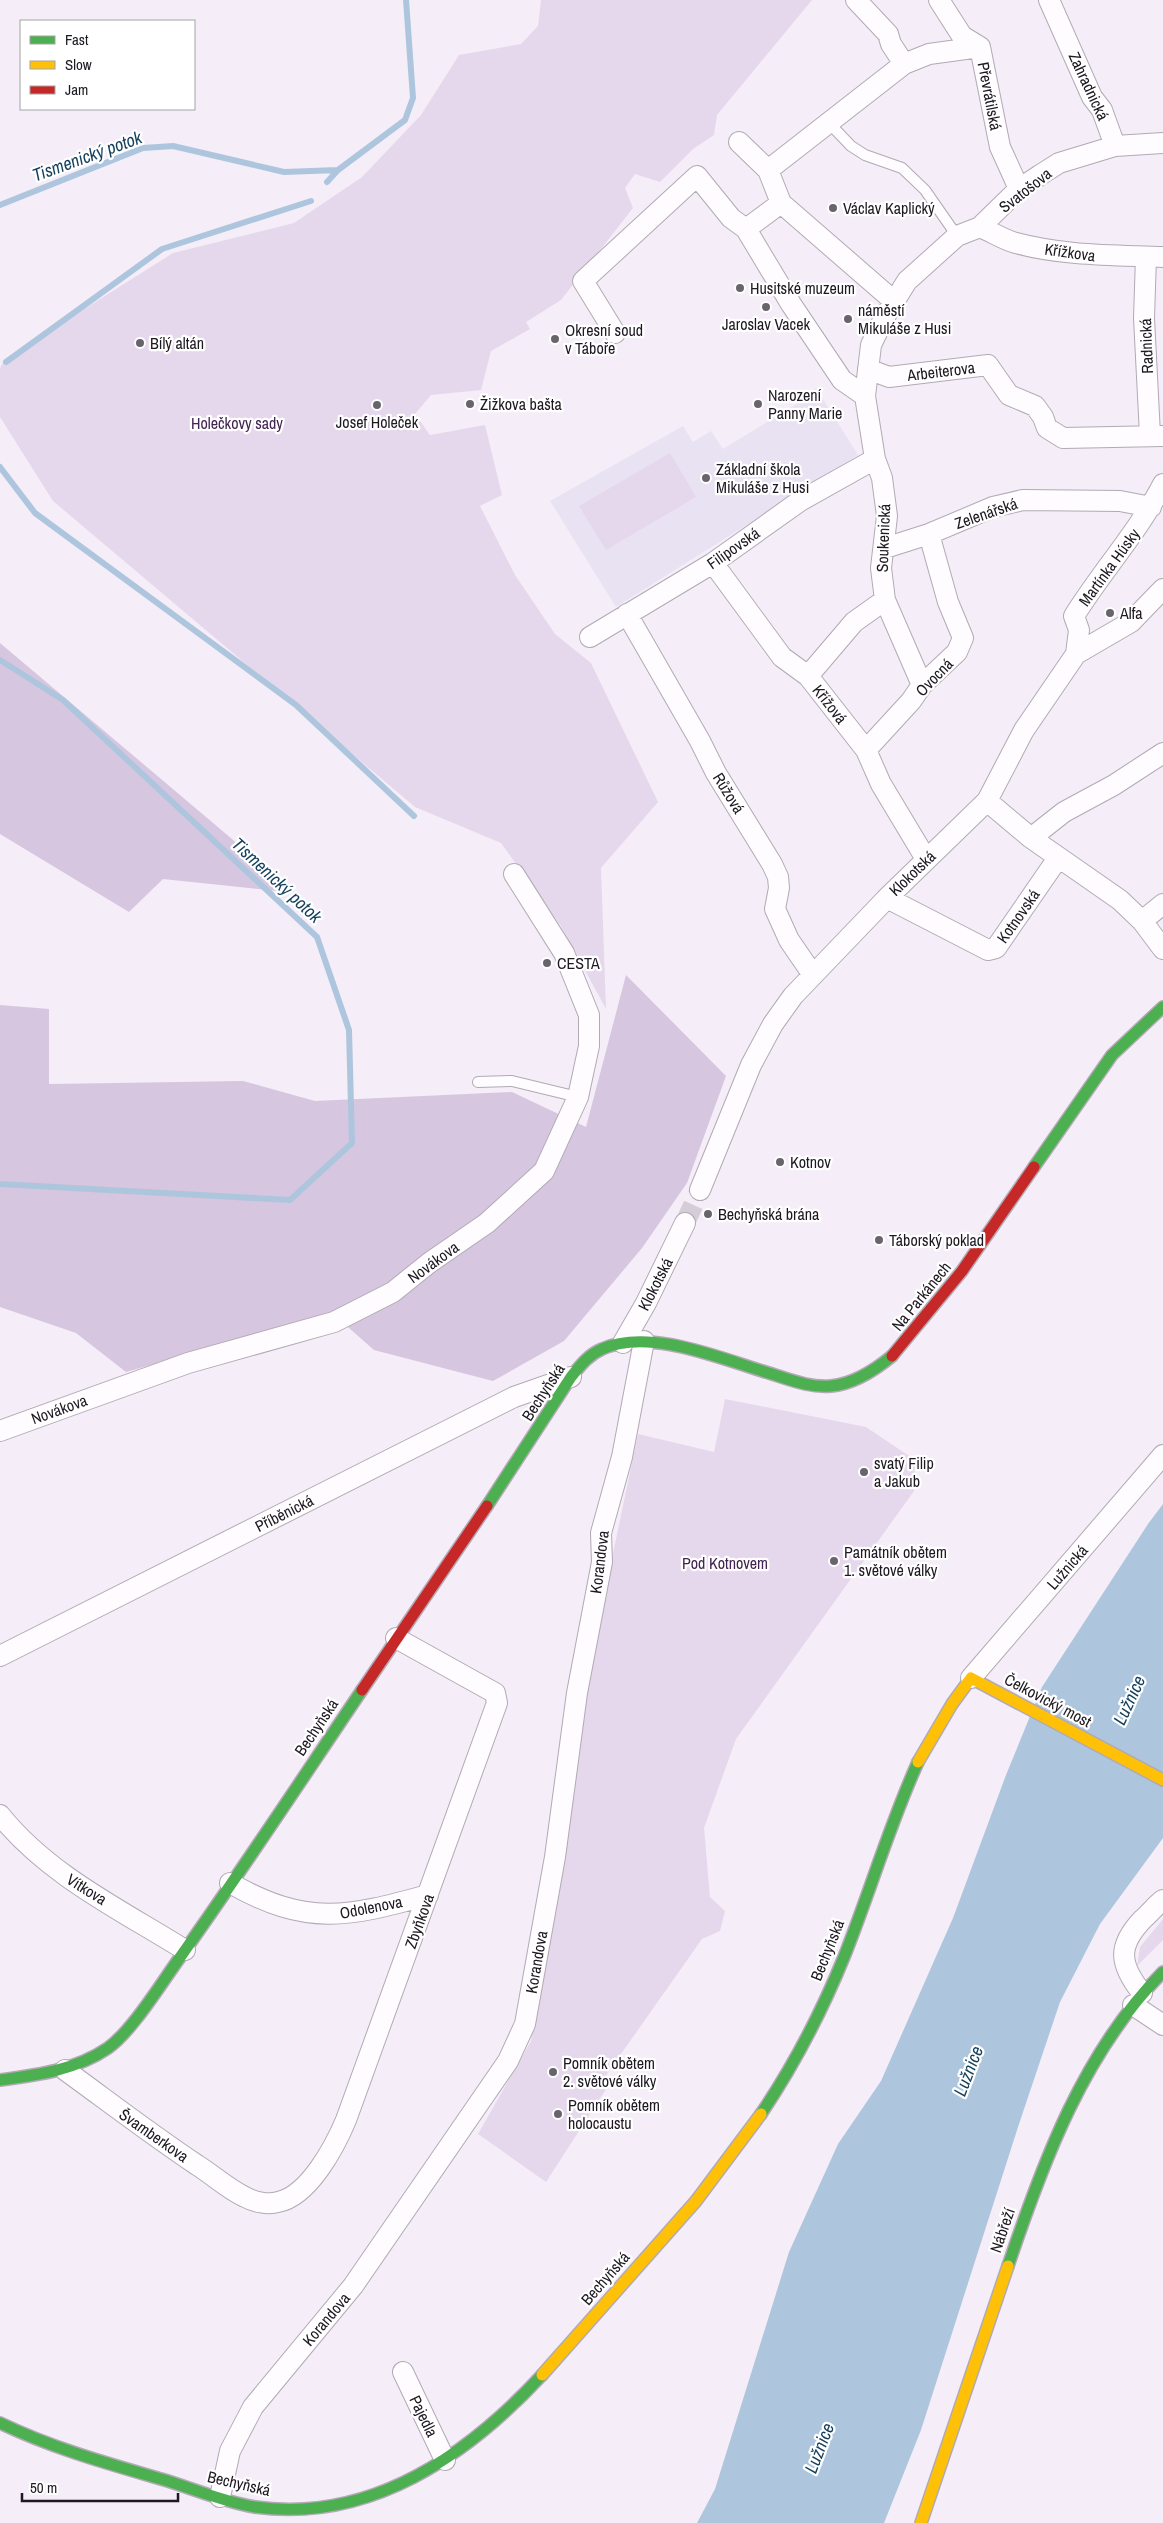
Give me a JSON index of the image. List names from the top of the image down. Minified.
{"streets":{"street":["Zahradnická","Převrátilská","Svatošova","Křížkova","Radnická","Arbeiterova","Zelenářská","Soukenická","Filipovská","Martínka Húsky","Ovocná","Křížová","Růžová","Klokotská","Kotnovská","Novákova","Na Parkánech","Bechyňská","Příběnická","Korandova","Lužnická","Čelkovický most","Vítkova","Odolenova","Zbyňkova","Švamberkova","Nábřeží","Pajedla"]},"crossings":[["Zahradnická","Svatošova"],["Převrátilská","Svatošova"],["Svatošova","Křížkova"],["Svatošova","Arbeiterova"],["Svatošova","Soukenická"],["Křížkova","Radnická"],["Radnická","Arbeiterova"],["Arbeiterova","Soukenická"],["Zelenářská","Soukenická"],["Zelenářská","Martínka Húsky"],["Zelenářská","Ovocná"],["Soukenická","Filipovská"],["Soukenická","Ovocná"],["Filipovská","Křížová"],["Filipovská","Růžová"],["Martínka Húsky","Klokotská"],["Ovocná","Křížová"],["Křížová","Klokotská"],["Růžová","Klokotská"],["Klokotská","Kotnovská"],["Klokotská","Na Parkánech"],["Klokotská","Bechyňská"],["Na Parkánech","Bechyňská"],["Na Parkánech","Korandova"],["Bechyňská","Příběnická"],["Bechyňská","Korandova"],["Bechyňská","Lužnická"],["Bechyňská","Čelkovický most"],["Bechyňská","Vítkova"],["Bechyňská","Odolenova"],["Bechyňská","Zbyňkova"],["Bechyňská","Švamberkova"],["Bechyňská","Pajedla"],["Lužnická","Čelkovický most"],["Odolenova","Zbyňkova"],["Zbyňkova","Švamberkova"]],"water":["Tismenický potok","Lužnice"],"parks":["Holečkovy sady","Pod Kotnovem"],"places":["Václav Kaplický","Husitské muzeum","Jaroslav Vacek","náměstí Mikuláše z Husi","Okresní soud v Táboře","Bílý altán","Žižkova bašta","Narození Panny Marie","Josef Holeček","Základní škola Mikuláše z Husi","Alfa","CESTA","Kotnov","Bechyňská brána","Táborský poklad","svatý Filip a Jakub","Památník obětem 1. světové války","Pomník obětem 2. světové války","Pomník obětem holocaustu"],"legend":["Fast","Slow","Jam"],"scale_bar":"50 m"}
